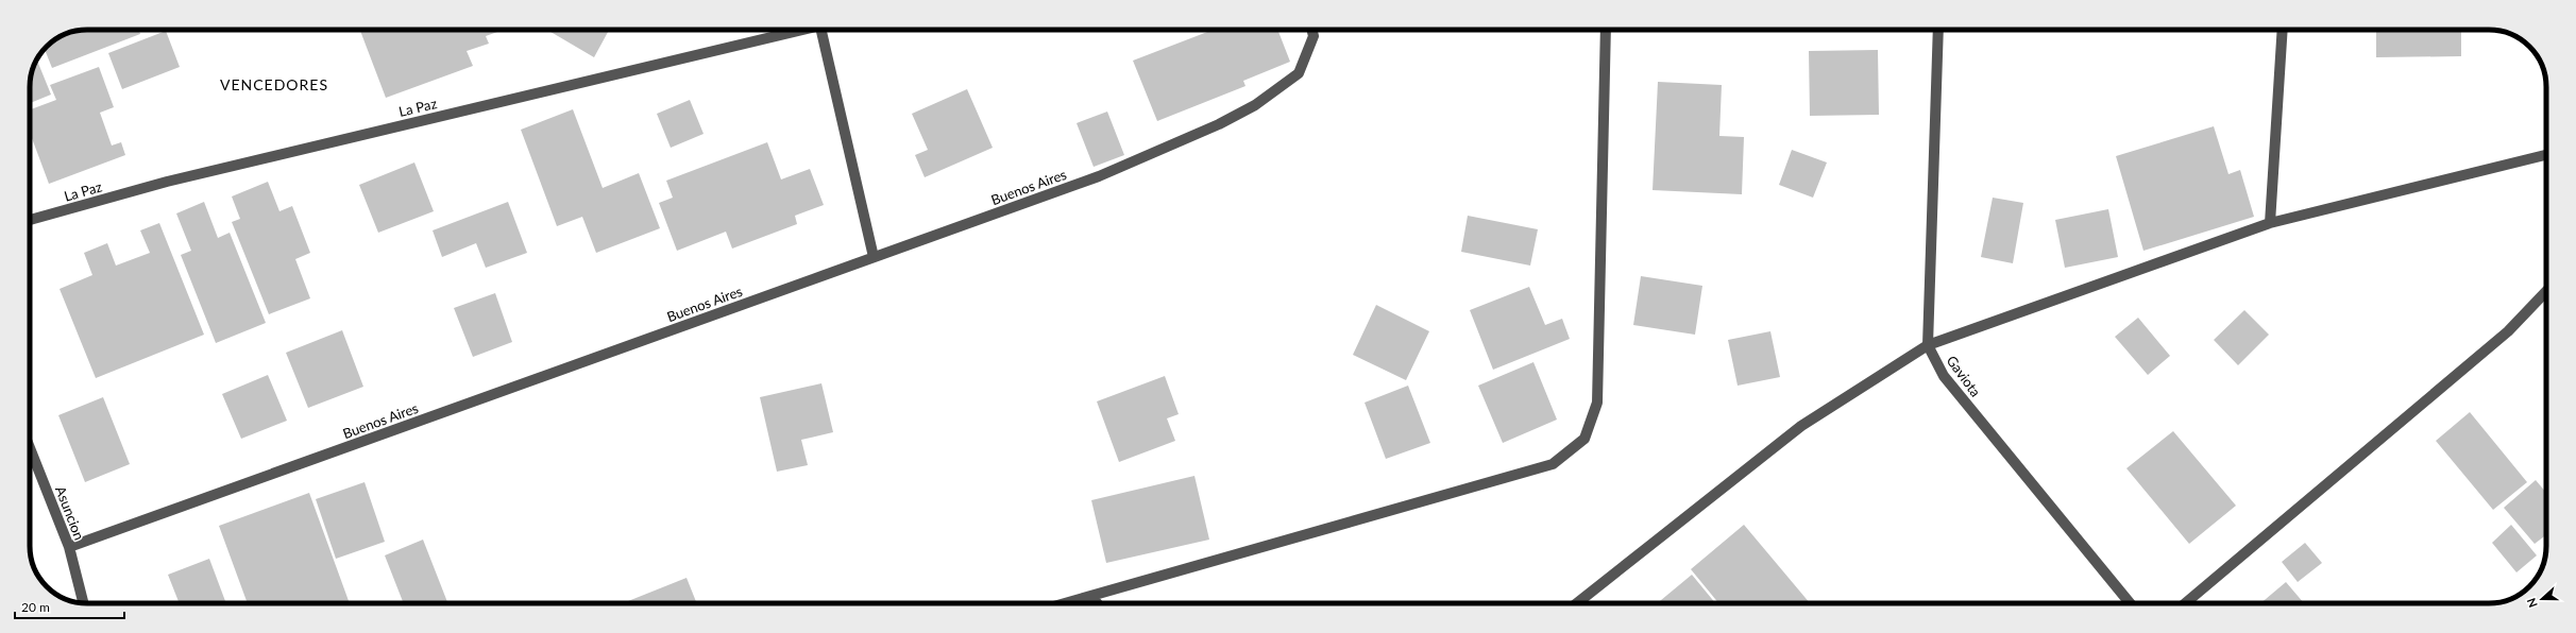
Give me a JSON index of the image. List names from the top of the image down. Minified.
{"streets":{"street":["La Paz","Buenos Aires","Gaviota","Asuncion"]},"crossings":[["Buenos Aires","Asuncion"]],"districts":["VENCEDORES"],"scale_bar":"20 m","north":"left"}
